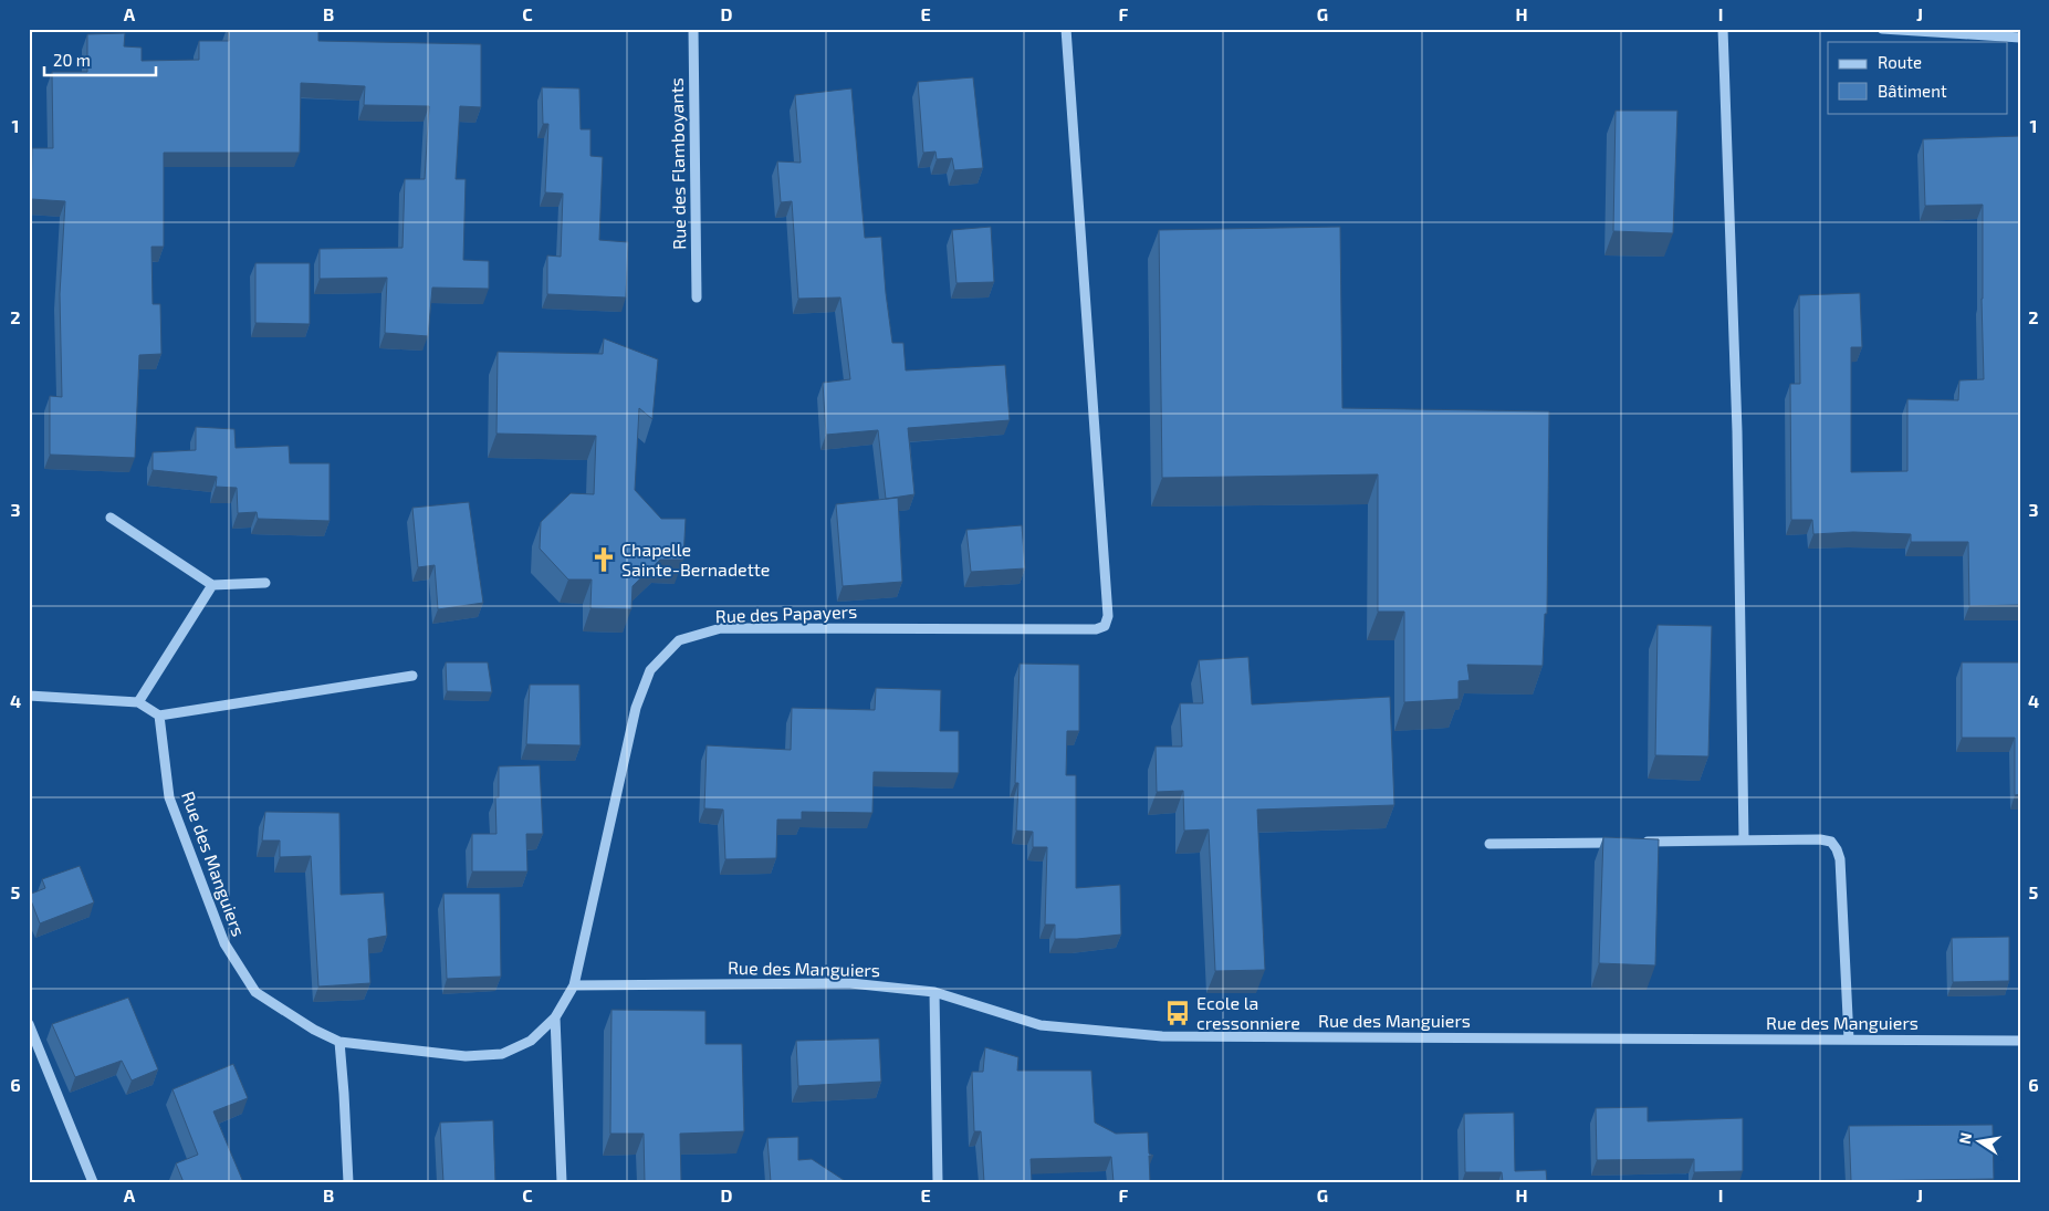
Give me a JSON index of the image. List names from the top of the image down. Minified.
{"streets":{"street":["Rue des Flamboyants","Rue des Papayers","Rue des Manguiers"]},"crossings":[["Rue des Papayers","Rue des Manguiers"]],"places":{"church":["Chapelle Sainte-Bernadette"],"bus stop":["Ecole la cressonniere"]},"legend":["Route","Bâtiment"],"scale_bar":"20 m","north":"left","grid":{"columns":["A","B","C","D","E","F","G","H","I","J"],"rows":["1","2","3","4","5","6"]}}
